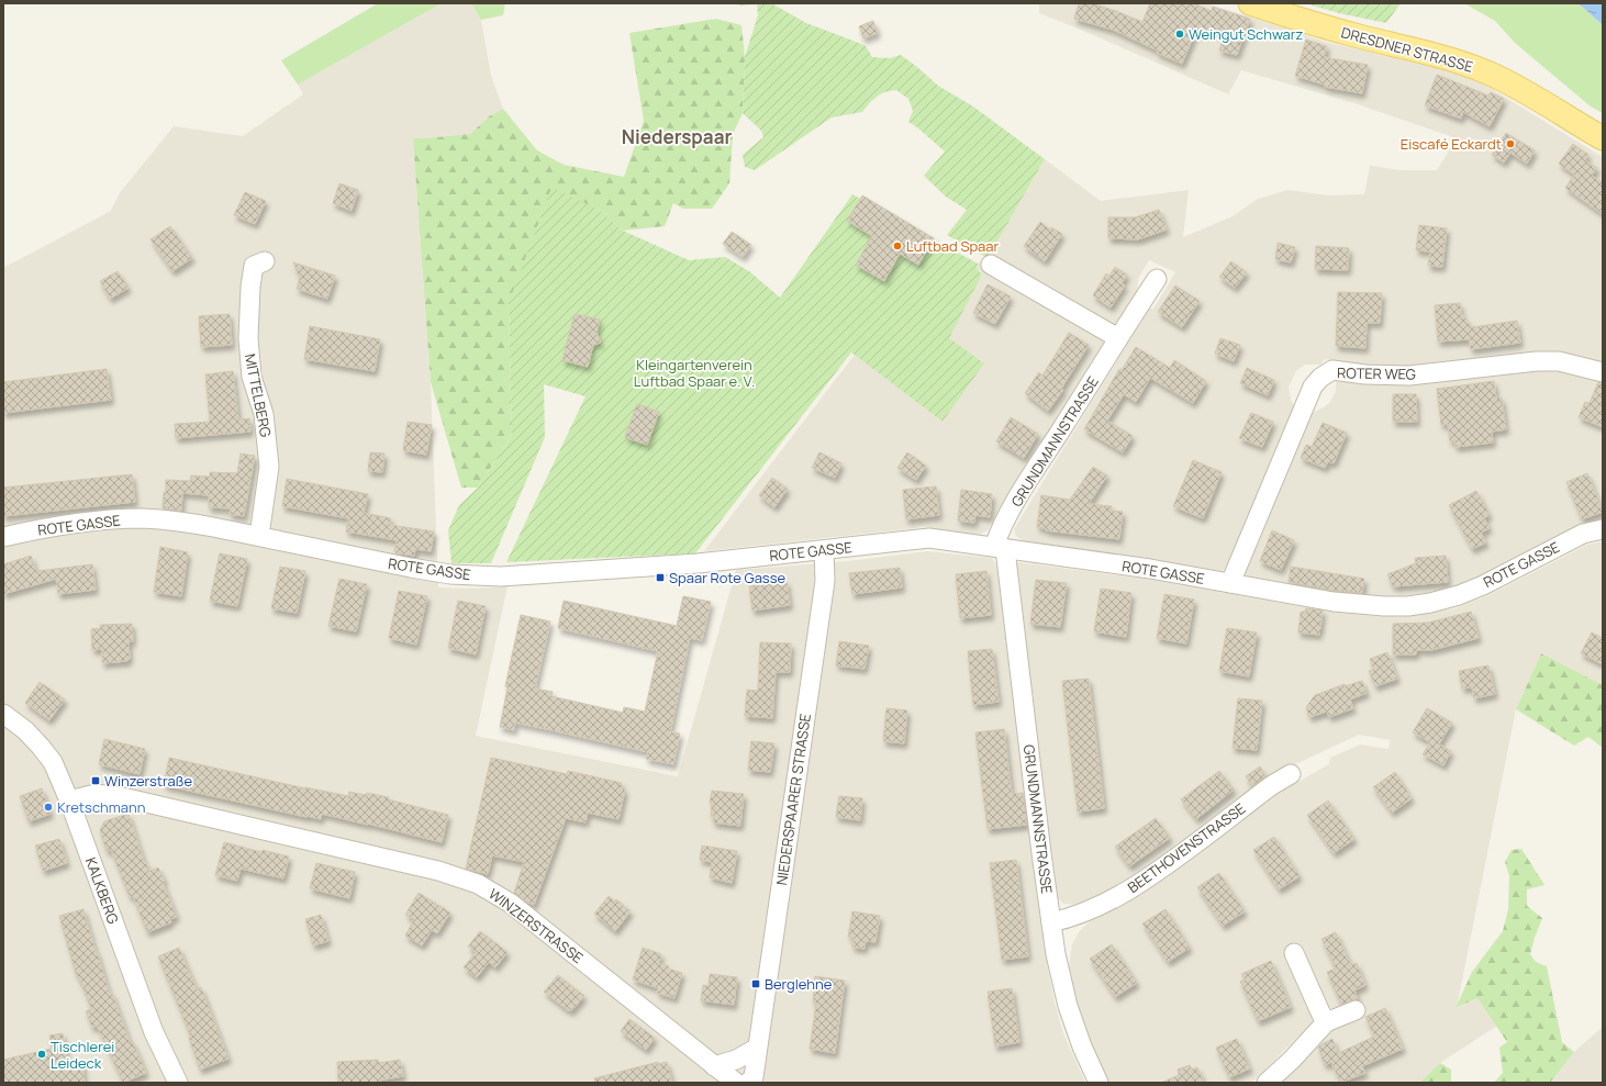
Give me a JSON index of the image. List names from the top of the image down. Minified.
{"streets":{"main road":["DRESDNER STRASSE"],"street":["ROTER WEG","MITTELBERG","GRUNDMANNSTRASSE","ROTE GASSE","NIEDERSPAARER STRASSE","BEETHOVENSTRASSE","KALKBERG","WINZERSTRASSE"]},"crossings":[["ROTER WEG","ROTE GASSE"],["MITTELBERG","ROTE GASSE"],["GRUNDMANNSTRASSE","ROTE GASSE"],["GRUNDMANNSTRASSE","BEETHOVENSTRASSE"],["ROTE GASSE","NIEDERSPAARER STRASSE"],["KALKBERG","WINZERSTRASSE"]],"districts":["Niederspaar"],"parks":["Kleingartenverein Luftbad Spaar e. V."],"places":{"other":["Weingut Schwarz","Eiscafé Eckardt","Luftbad Spaar","Kretschmann","Tischlerei Leideck"],"transit":["Spaar Rote Gasse","Winzerstraße","Berglehne"]}}
